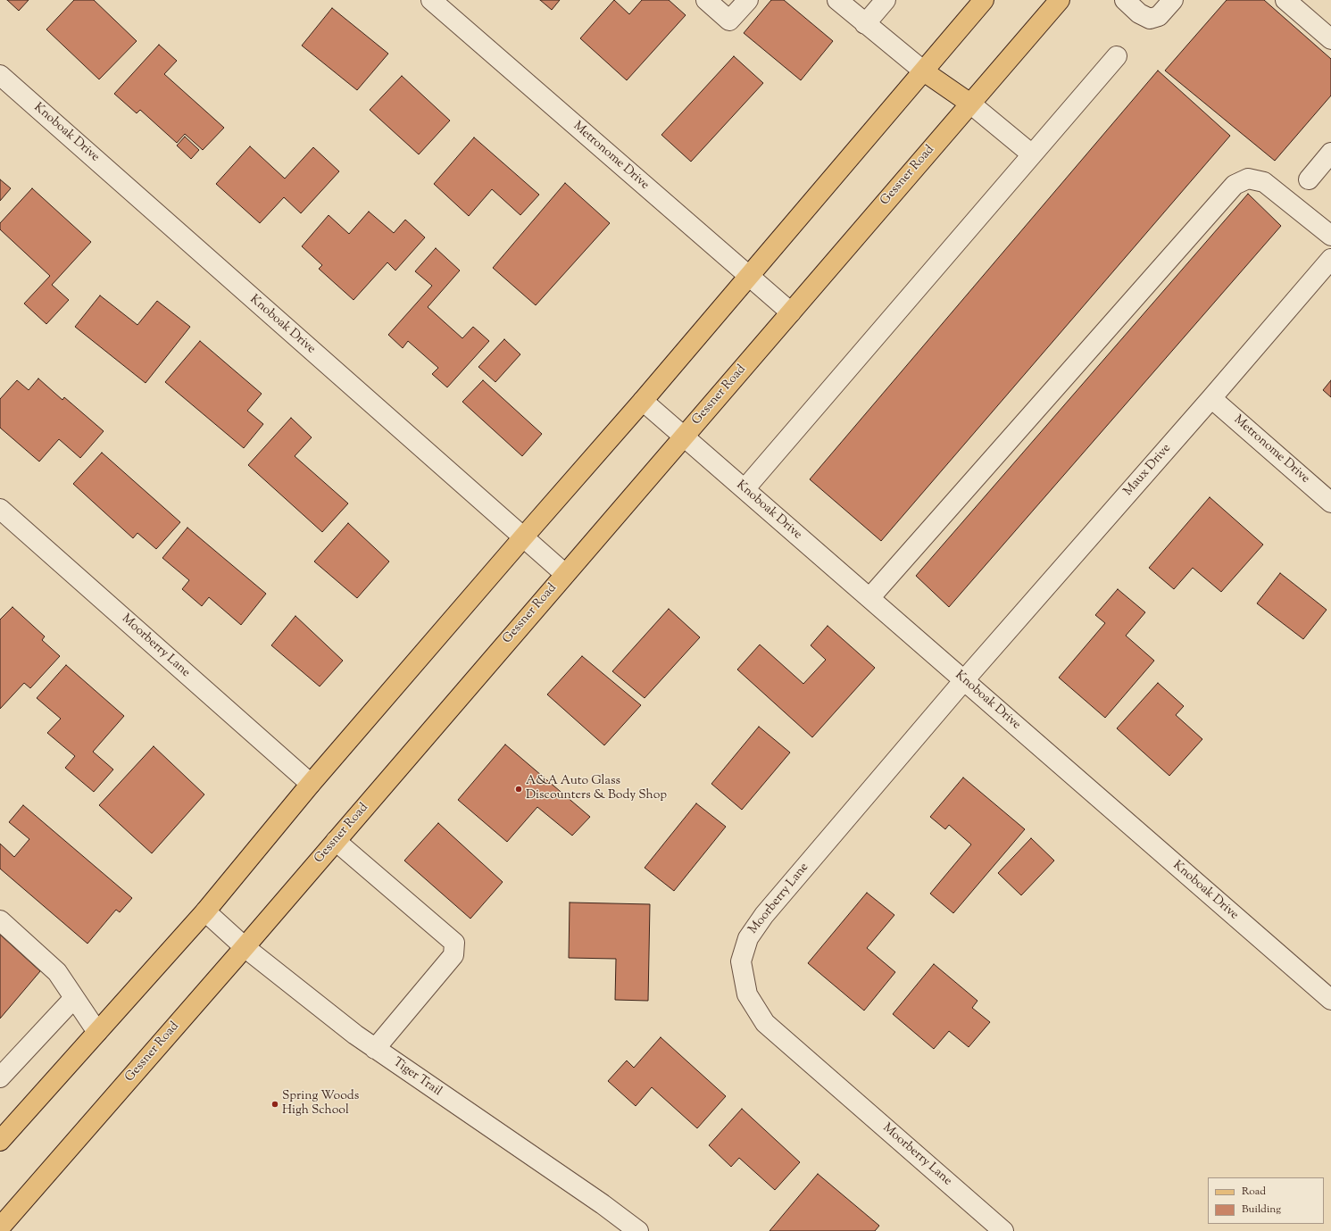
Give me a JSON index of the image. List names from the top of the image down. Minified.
{"streets":{"main road":["Gessner Road"],"street":["Knoboak Drive","Metronome Drive","Maux Drive","Moorberry Lane","Tiger Trail"]},"crossings":[["Knoboak Drive","Gessner Road"],["Knoboak Drive","Maux Drive"],["Knoboak Drive","Moorberry Lane"],["Metronome Drive","Gessner Road"],["Metronome Drive","Maux Drive"],["Gessner Road","Tiger Trail"],["Maux Drive","Moorberry Lane"]],"places":["A&A Auto Glass Discounters & Body Shop","Spring Woods High School"],"legend":["Road","Building"]}
